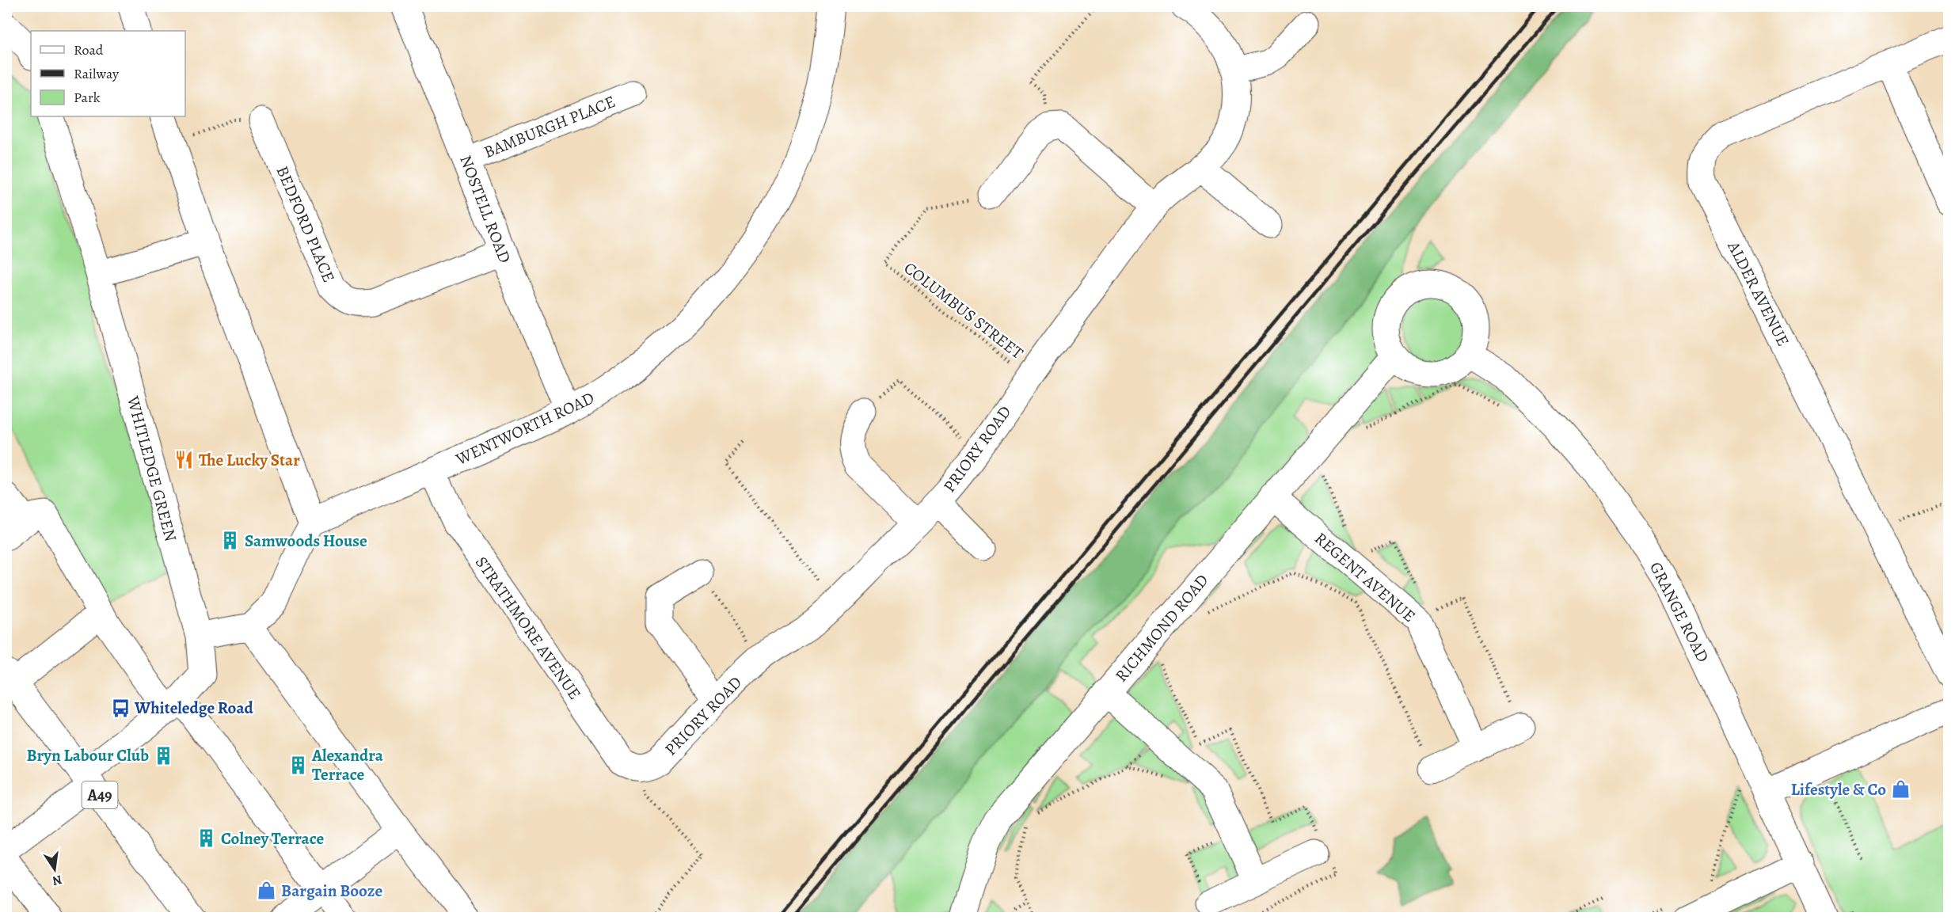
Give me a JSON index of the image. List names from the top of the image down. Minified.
{"streets":{"street":["BAMBURGH PLACE","NOSTELL ROAD","BEDFORD PLACE","ALDER AVENUE","WENTWORTH ROAD","PRIORY ROAD","WHITLEDGE GREEN","REGENT AVENUE","GRANGE ROAD","STRATHMORE AVENUE","RICHMOND ROAD","A49"],"path":["COLUMBUS STREET"]},"crossings":[["BAMBURGH PLACE","NOSTELL ROAD"],["NOSTELL ROAD","BEDFORD PLACE"],["NOSTELL ROAD","WENTWORTH ROAD"],["COLUMBUS STREET","PRIORY ROAD"],["WENTWORTH ROAD","STRATHMORE AVENUE"],["PRIORY ROAD","STRATHMORE AVENUE"],["WHITLEDGE GREEN","A49"],["REGENT AVENUE","RICHMOND ROAD"],["GRANGE ROAD","RICHMOND ROAD"]],"places":{"restaurant":["The Lucky Star"],"building":["Samwoods House","Bryn Labour Club","Alexandra Terrace","Colney Terrace"],"bus stop":["Whiteledge Road"],"shop":["Lifestyle & Co","Bargain Booze"]},"legend":["Road","Railway","Park"],"north":"bottom"}
